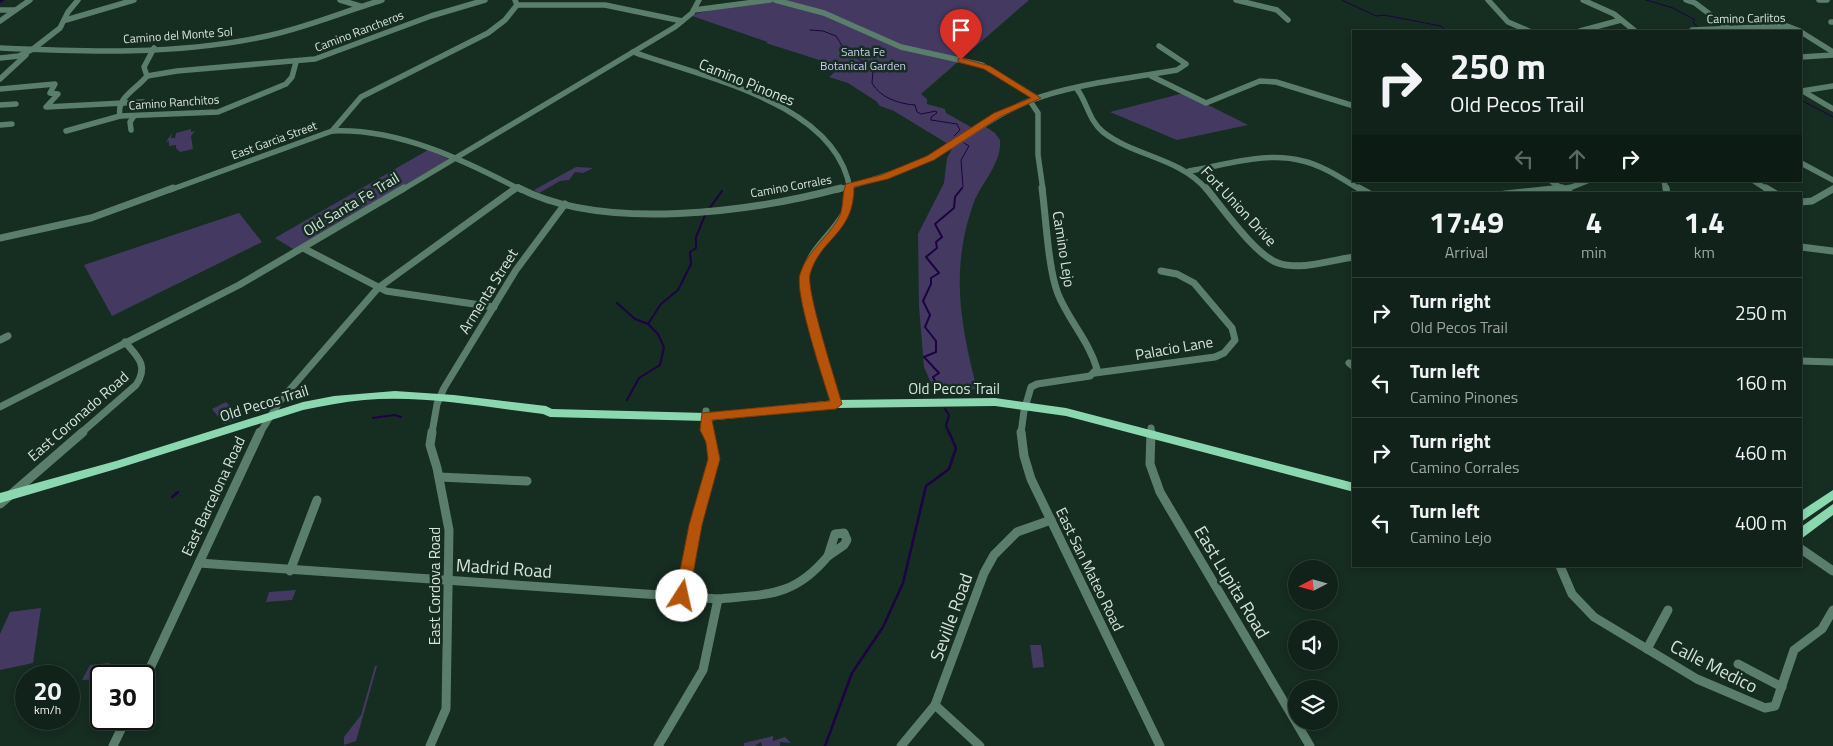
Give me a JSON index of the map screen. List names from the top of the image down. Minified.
{"streets":{"main road":["Old Pecos Trail"],"street":["Camino Carlitos","Camino Rancheros","Camino del Monte Sol","Camino Pinones","Camino Ranchitos","East Garcia Street","Camino Corrales","Old Santa Fe Trail","Fort Union Drive","Camino Lejo","Armenta Street","Palacio Lane","East Coronado Road","East Barcelona Road","Madrid Road","East San Mateo Road","East Lupita Road","East Cordova Road","Seville Road","Calle Medico"]},"crossings":[["Camino Rancheros","Camino Ranchitos"],["Camino Pinones","Camino Corrales"],["Camino Pinones","Old Santa Fe Trail"],["Camino Pinones","Old Pecos Trail"],["East Garcia Street","Camino Corrales"],["Camino Corrales","Old Santa Fe Trail"],["Camino Corrales","Fort Union Drive"],["Camino Corrales","Camino Lejo"],["Camino Corrales","Armenta Street"],["Camino Corrales","East Barcelona Road"],["Old Santa Fe Trail","East Coronado Road"],["Camino Lejo","Palacio Lane"],["Armenta Street","Old Pecos Trail"],["Armenta Street","East Cordova Road"],["Old Pecos Trail","East Coronado Road"],["Old Pecos Trail","East Barcelona Road"],["Old Pecos Trail","East San Mateo Road"],["Old Pecos Trail","East Lupita Road"],["Old Pecos Trail","East Cordova Road"],["East Barcelona Road","Madrid Road"],["Madrid Road","East Cordova Road"],["East San Mateo Road","Seville Road"]],"parks":["Santa Fe Botanical Garden"],"north":"left","page":{"turn":["250 m","Old Pecos Trail"],"eta":["17:49","Arrival","4","min","1.4","km"],"list":[{"name":"Turn right","note":"Old Pecos Trail","value":"250 m"},{"name":"Turn left","note":"Camino Pinones","value":"160 m"},{"name":"Turn right","note":"Camino Corrales","value":"460 m"},{"name":"Turn left","note":"Camino Lejo","value":"400 m"}],"speed":"20 km/h","limit":"30"}}
